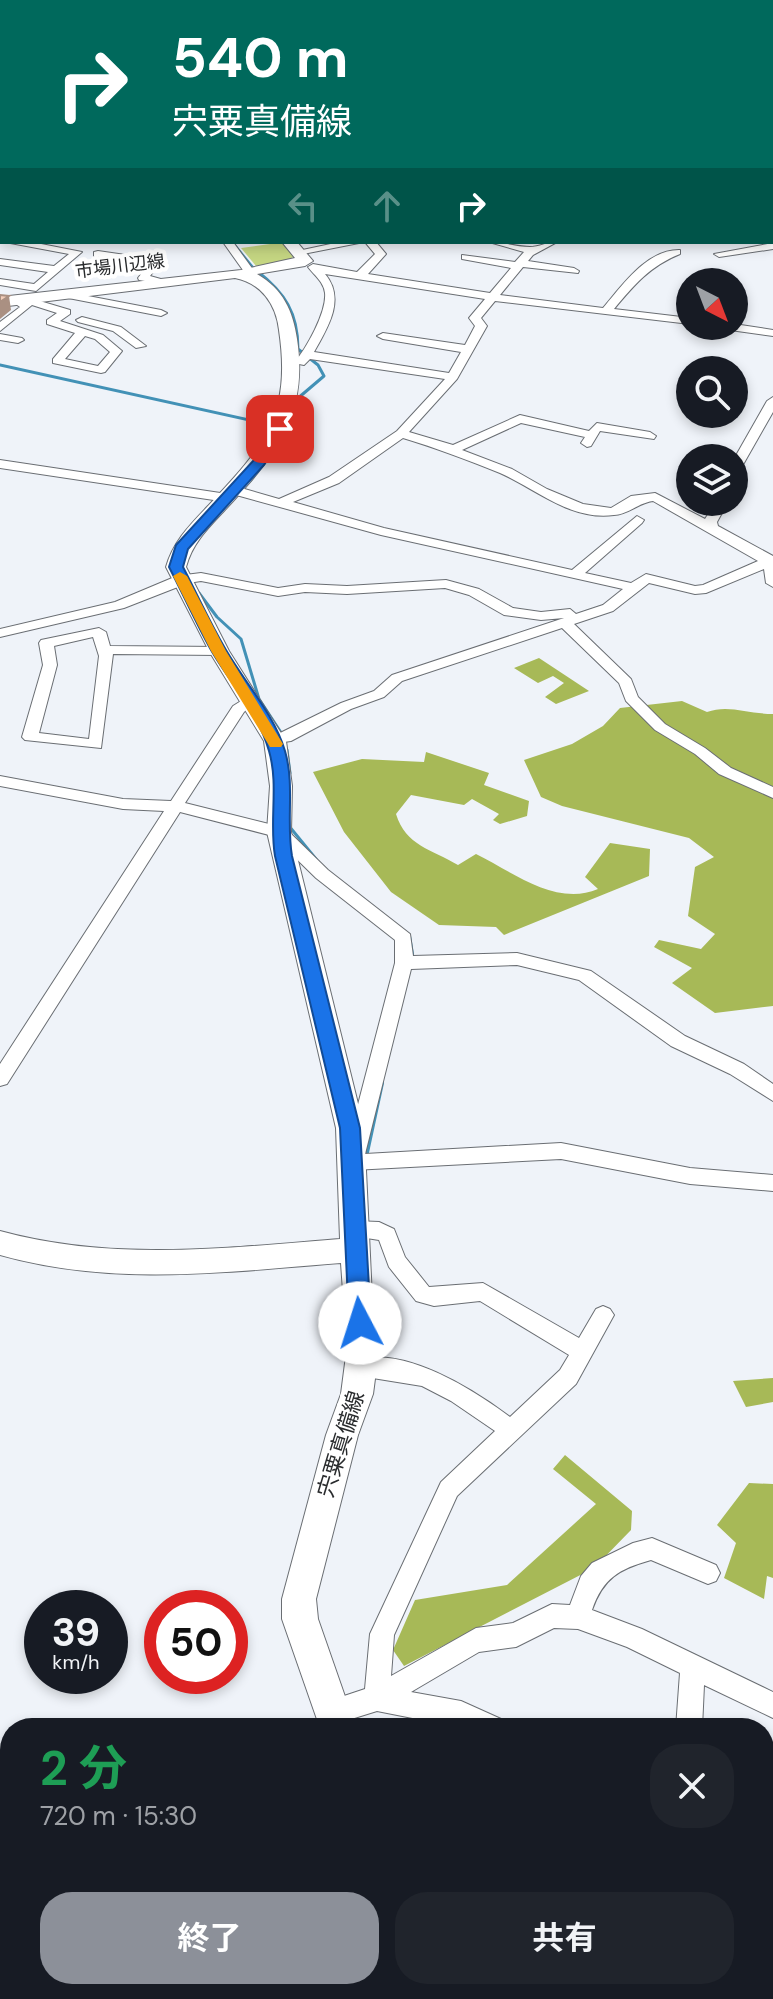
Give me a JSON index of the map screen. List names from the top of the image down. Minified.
{"streets":{"main road":["市場川辺線","宍粟真備線"]},"north":"bottom right","page":{"turn":["540 m","宍粟真備線"],"speed":"39 km/h","limit":"50","heading":["2 分","720 m · 15:30"],"buttons":["終了","共有"]}}
